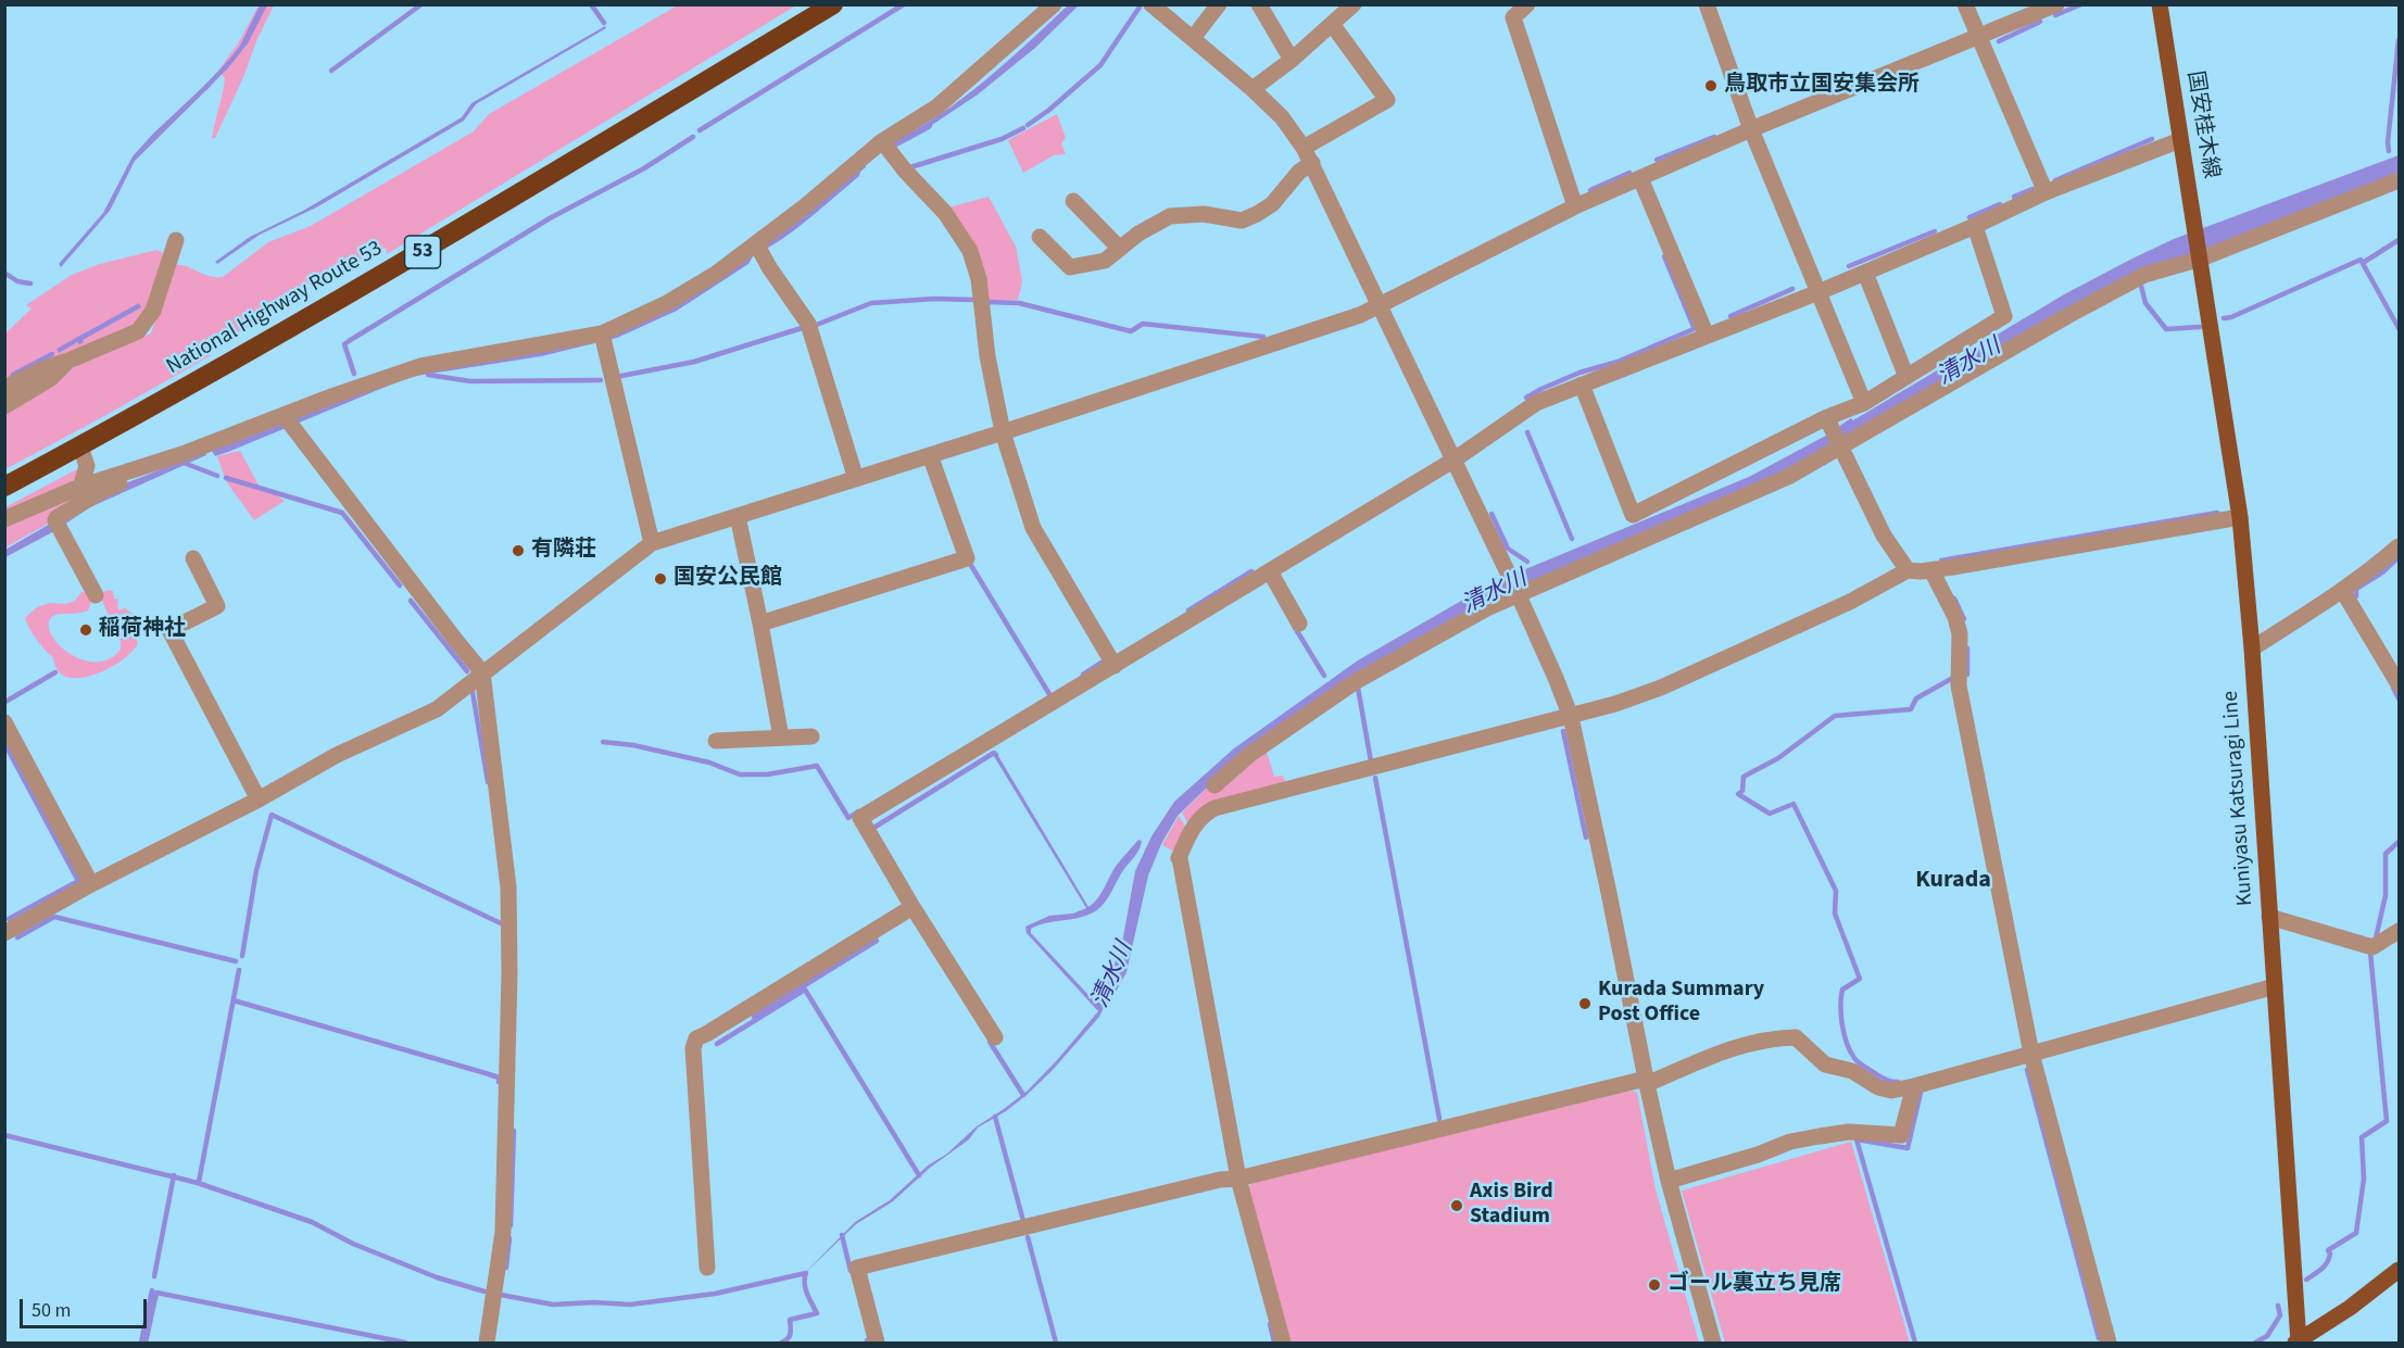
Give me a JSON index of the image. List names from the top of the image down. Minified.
{"streets":{"highway":["53","National Highway Route 53"],"main road":["国安桂木線","Kuniyasu Katsuragi Line"]},"crossings":[["国安桂木線","Kuniyasu Katsuragi Line"]],"districts":["Kurada"],"water":["清水川"],"places":["鳥取市立国安集会所","有隣荘","国安公民館","稲荷神社","Kurada Summary Post Office","Axis Bird Stadium","ゴール裏立ち見席"],"scale_bar":"50 m"}
